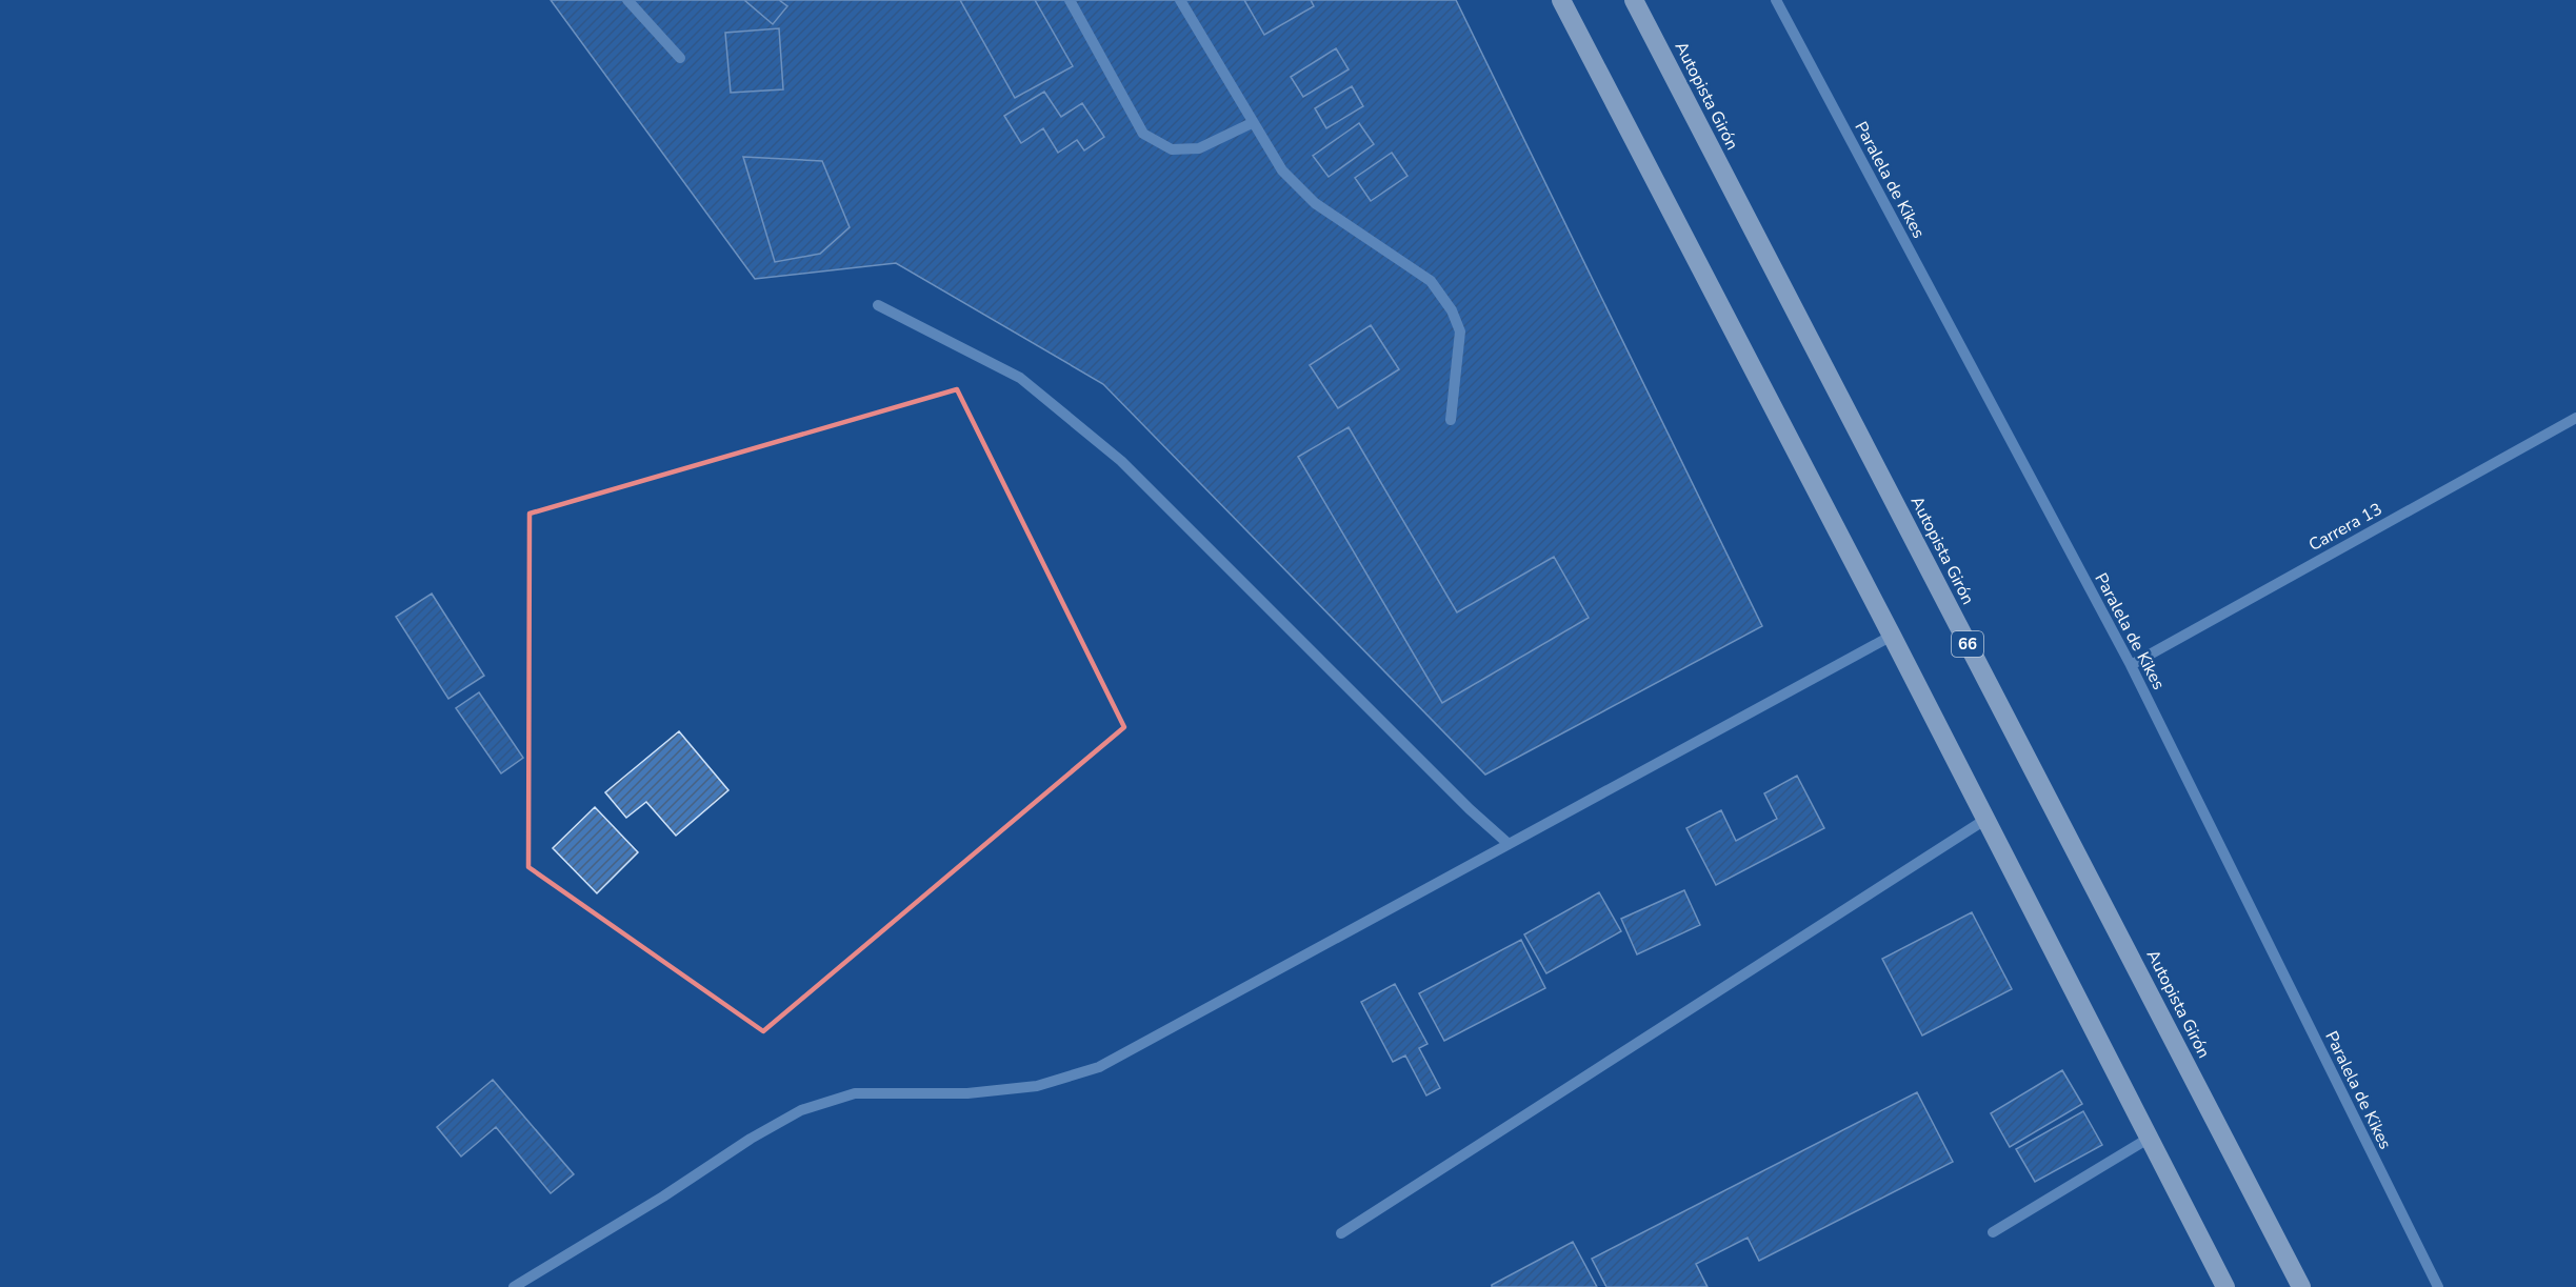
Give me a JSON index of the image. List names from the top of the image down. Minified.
{"streets":{"highway":["Autopista Girón","66"],"street":["Paralela de Kikes","Carrera 13"]},"crossings":[["Paralela de Kikes","Carrera 13"]]}
